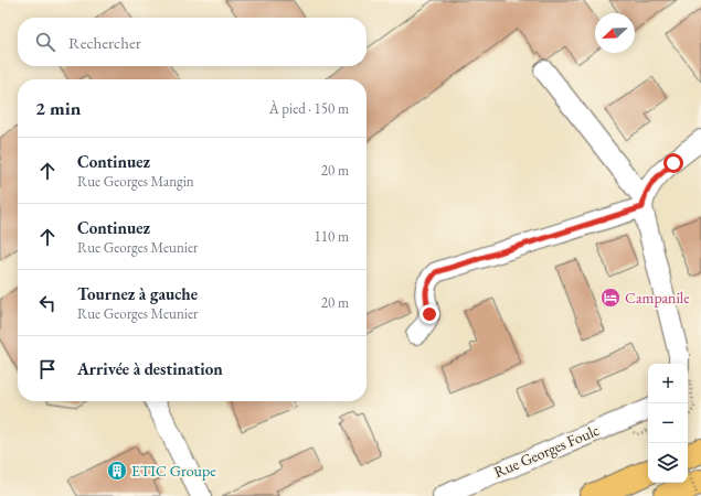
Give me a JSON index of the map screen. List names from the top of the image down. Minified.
{"streets":{"street":["Rue Georges Foulc"]},"places":{"hotel":["Campanile"],"building":["ETIC Groupe"]},"north":"bottom left","page":{"search":"Rechercher","heading":["2 min","À pied · 150 m"],"list":[["Continuez","Rue Georges Mangin","20 m"],["Continuez","Rue Georges Meunier","110 m"],["Tournez à gauche","Rue Georges Meunier","20 m"],"Arrivée à destination"],"map_buttons":["+","−"]}}
